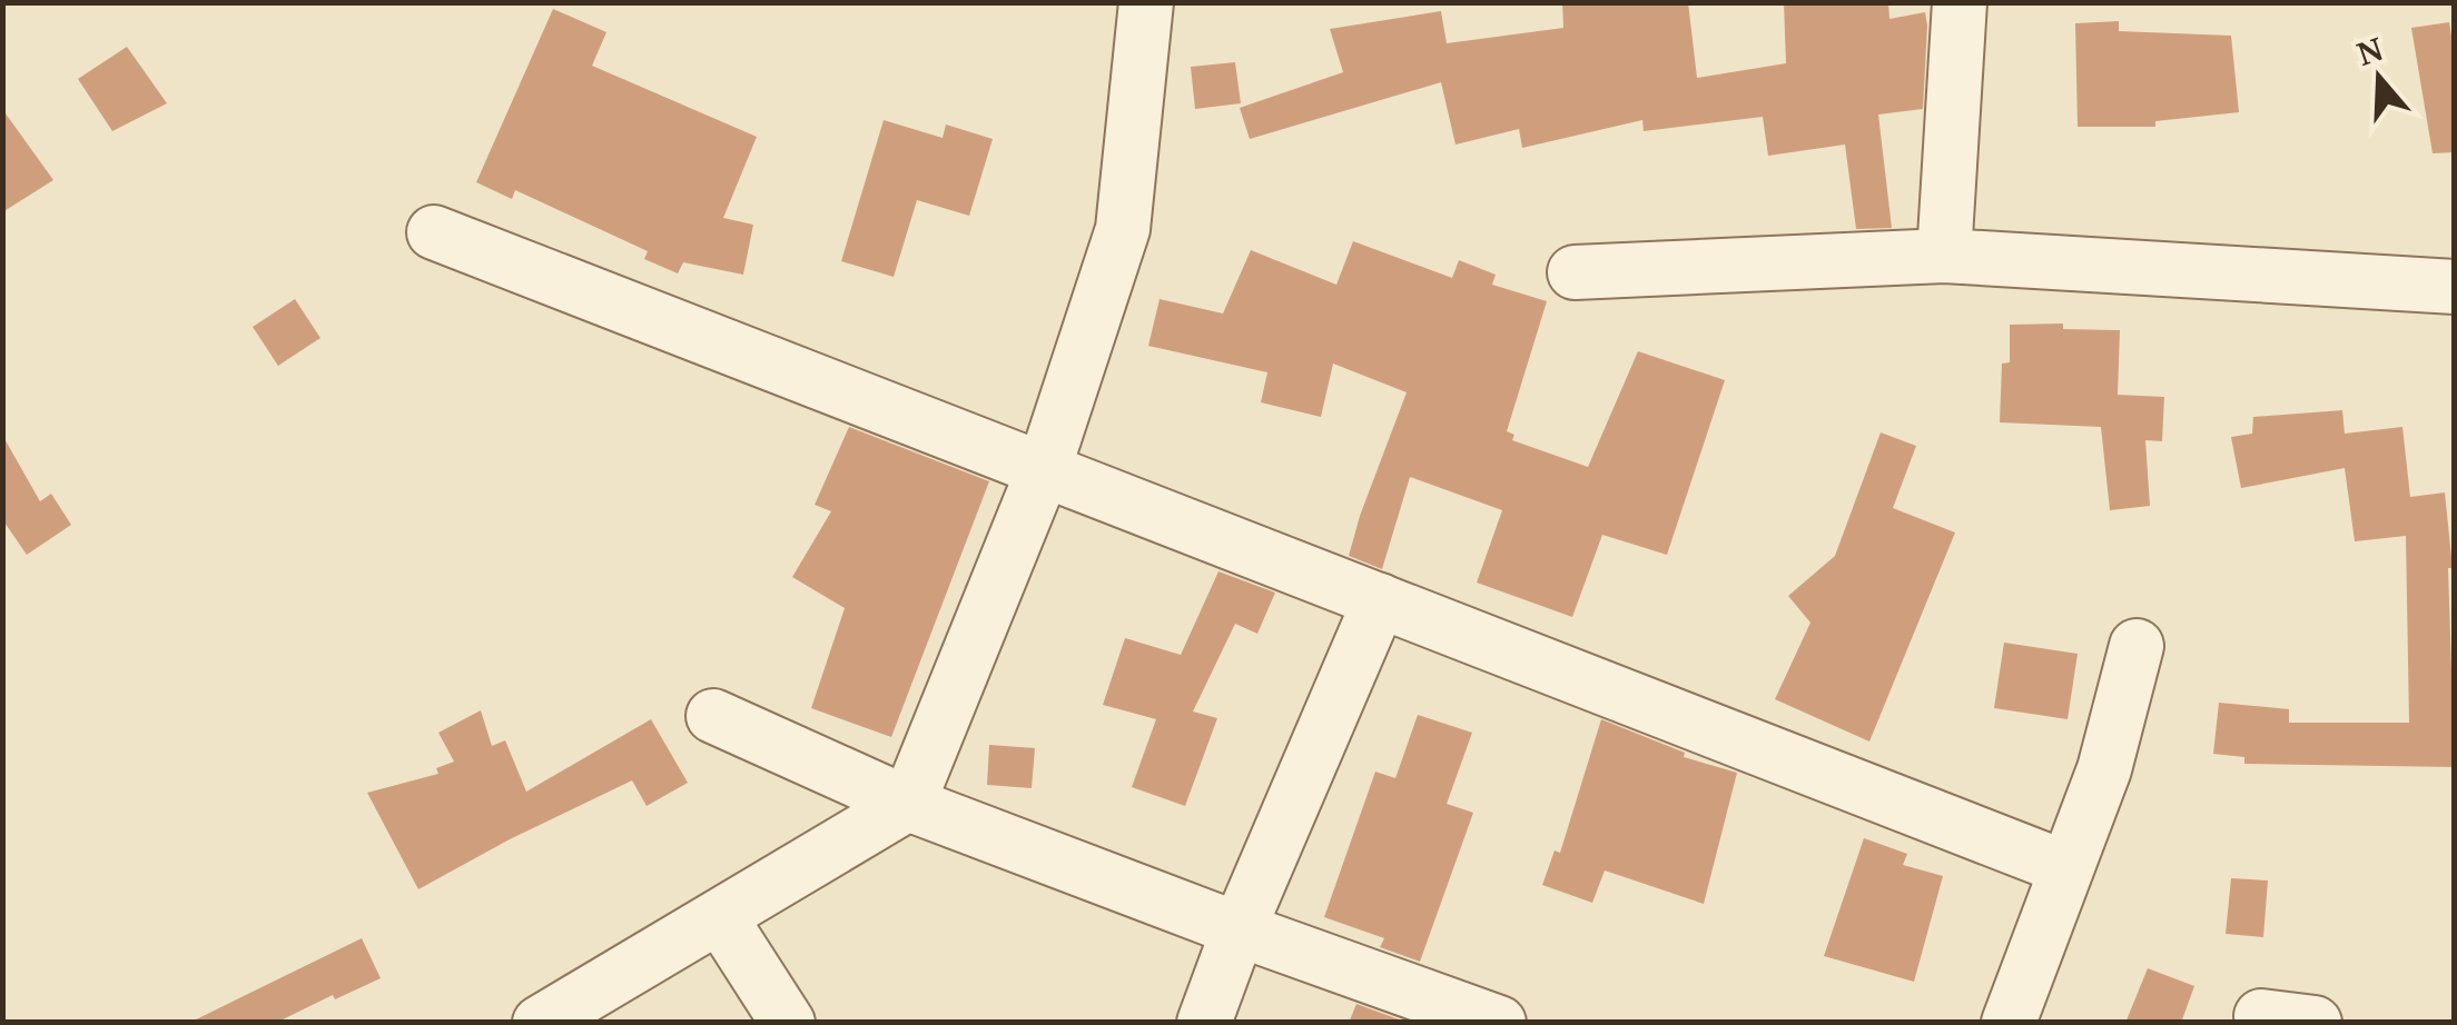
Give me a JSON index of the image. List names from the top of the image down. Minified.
{"north":"top"}
